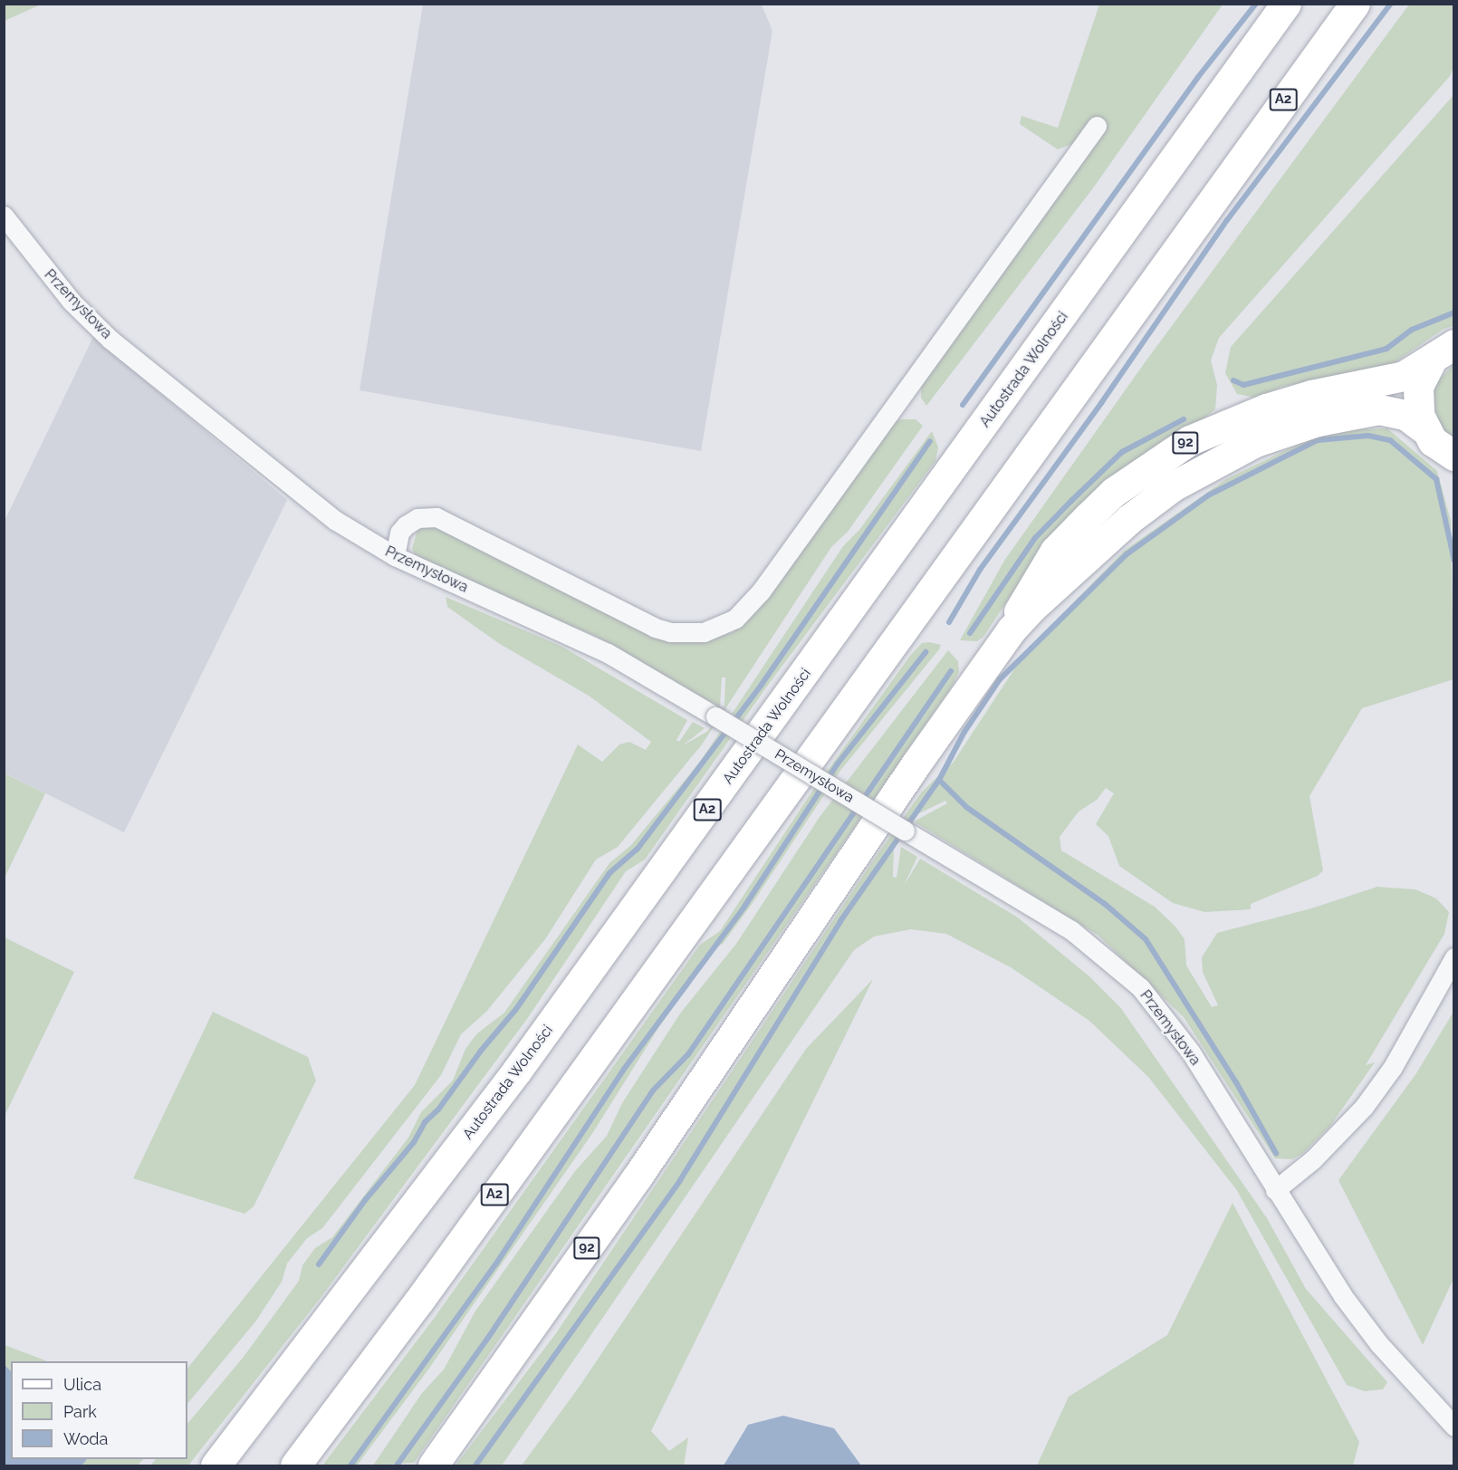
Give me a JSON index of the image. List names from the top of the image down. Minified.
{"streets":{"main road":["A2","Autostrada Wolności","92"],"street":["Przemysłowa"]},"legend":["Ulica","Park","Woda"]}
